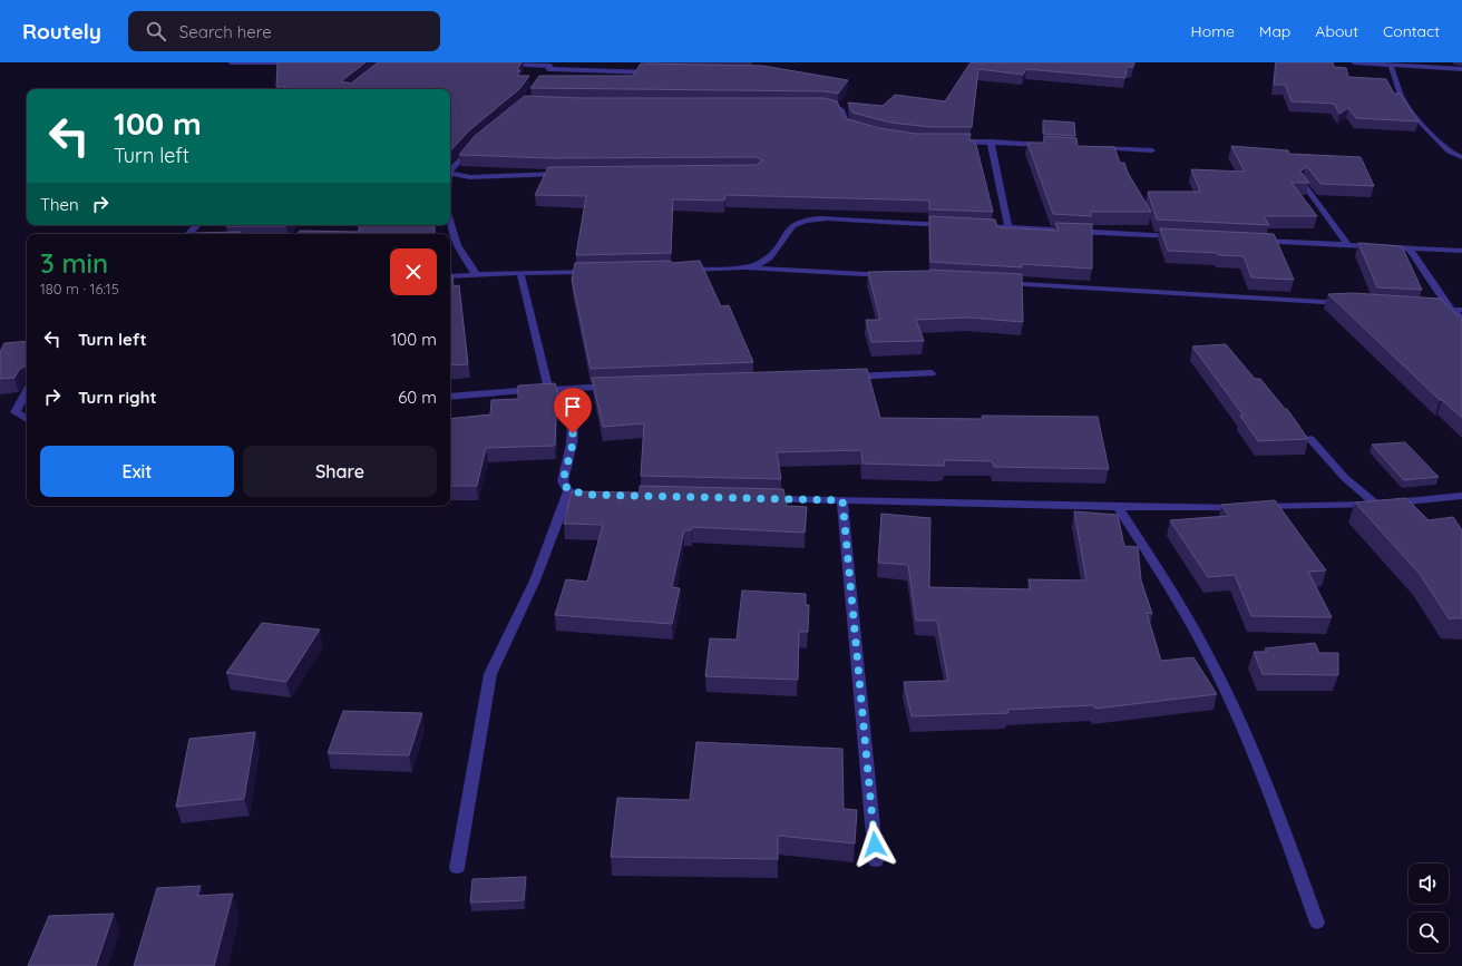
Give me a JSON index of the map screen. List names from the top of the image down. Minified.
{"page":{"header":"Routely","search":"Search here","nav":["Home","Map","About","Contact"],"turn":["100 m","Turn left"],"then":"Then","heading":["3 min","180 m · 16:15"],"list":[{"name":"Turn left","value":"100 m"},{"name":"Turn right","value":"60 m"}],"buttons":["Exit","Share"]}}
